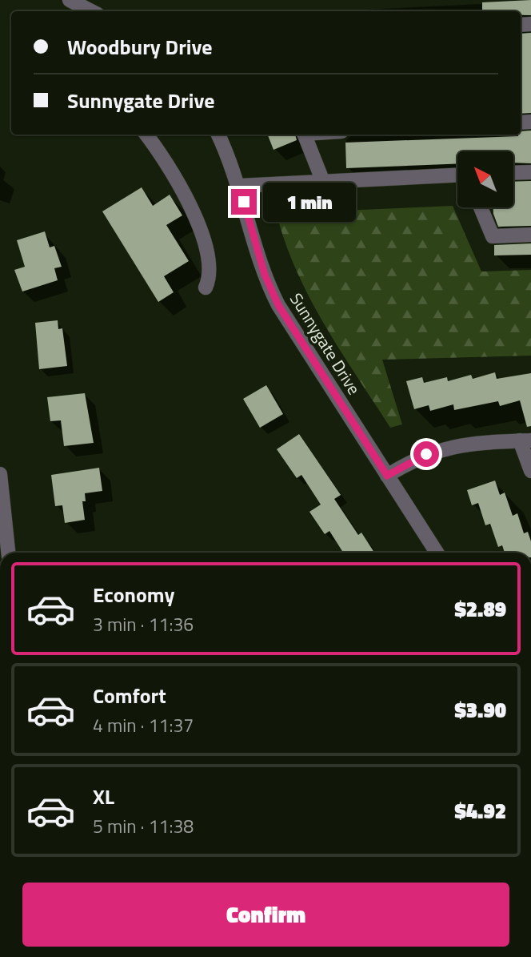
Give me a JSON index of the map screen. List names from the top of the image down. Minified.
{"streets":{"street":["Sunnygate Drive"]},"north":"top left","page":{"banner":["Woodbury Drive","Sunnygate Drive"],"bubble":"1 min","list":[{"name":"Economy","note":"3 min · 11:36","value":"$2.89"},{"name":"Comfort","note":"4 min · 11:37","value":"$3.90"},{"name":"XL","note":"5 min · 11:38","value":"$4.92"}],"buttons":"Confirm"}}
